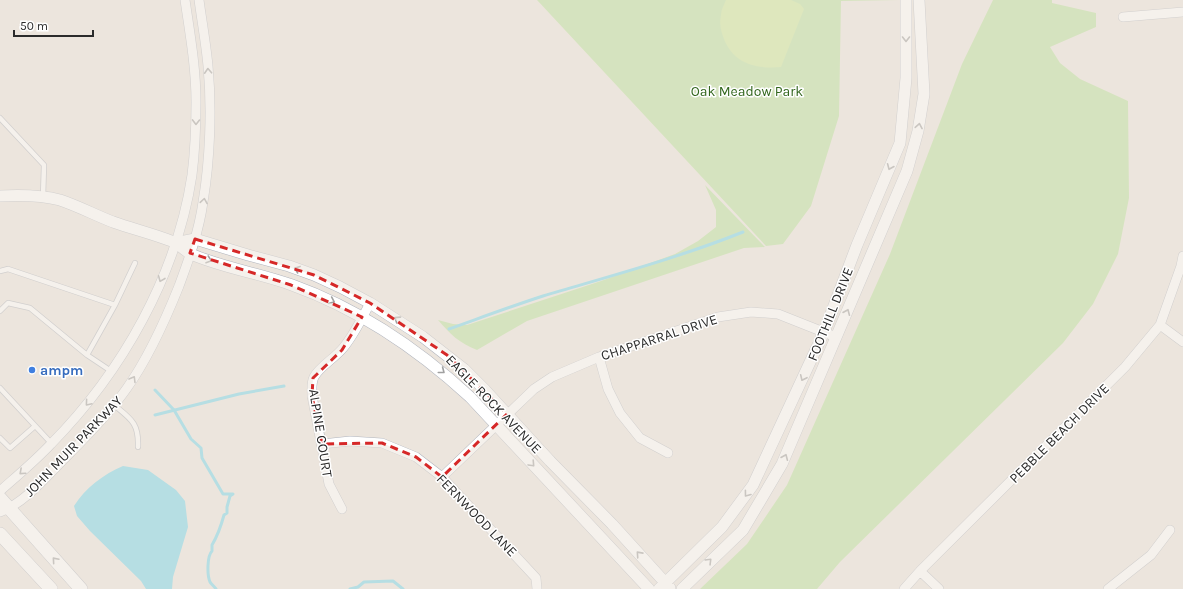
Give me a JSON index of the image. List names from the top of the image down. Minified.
{"streets":{"street":["FOOTHILL DRIVE","CHAPPARRAL DRIVE","EAGLE ROCK AVENUE","ALPINE COURT","PEBBLE BEACH DRIVE","JOHN MUIR PARKWAY","FERNWOOD LANE"]},"crossings":[["FOOTHILL DRIVE","CHAPPARRAL DRIVE"],["FOOTHILL DRIVE","EAGLE ROCK AVENUE"],["CHAPPARRAL DRIVE","EAGLE ROCK AVENUE"],["CHAPPARRAL DRIVE","FERNWOOD LANE"],["EAGLE ROCK AVENUE","ALPINE COURT"],["EAGLE ROCK AVENUE","JOHN MUIR PARKWAY"],["ALPINE COURT","FERNWOOD LANE"]],"parks":["Oak Meadow Park"],"places":["ampm"],"scale_bar":"50 m"}
